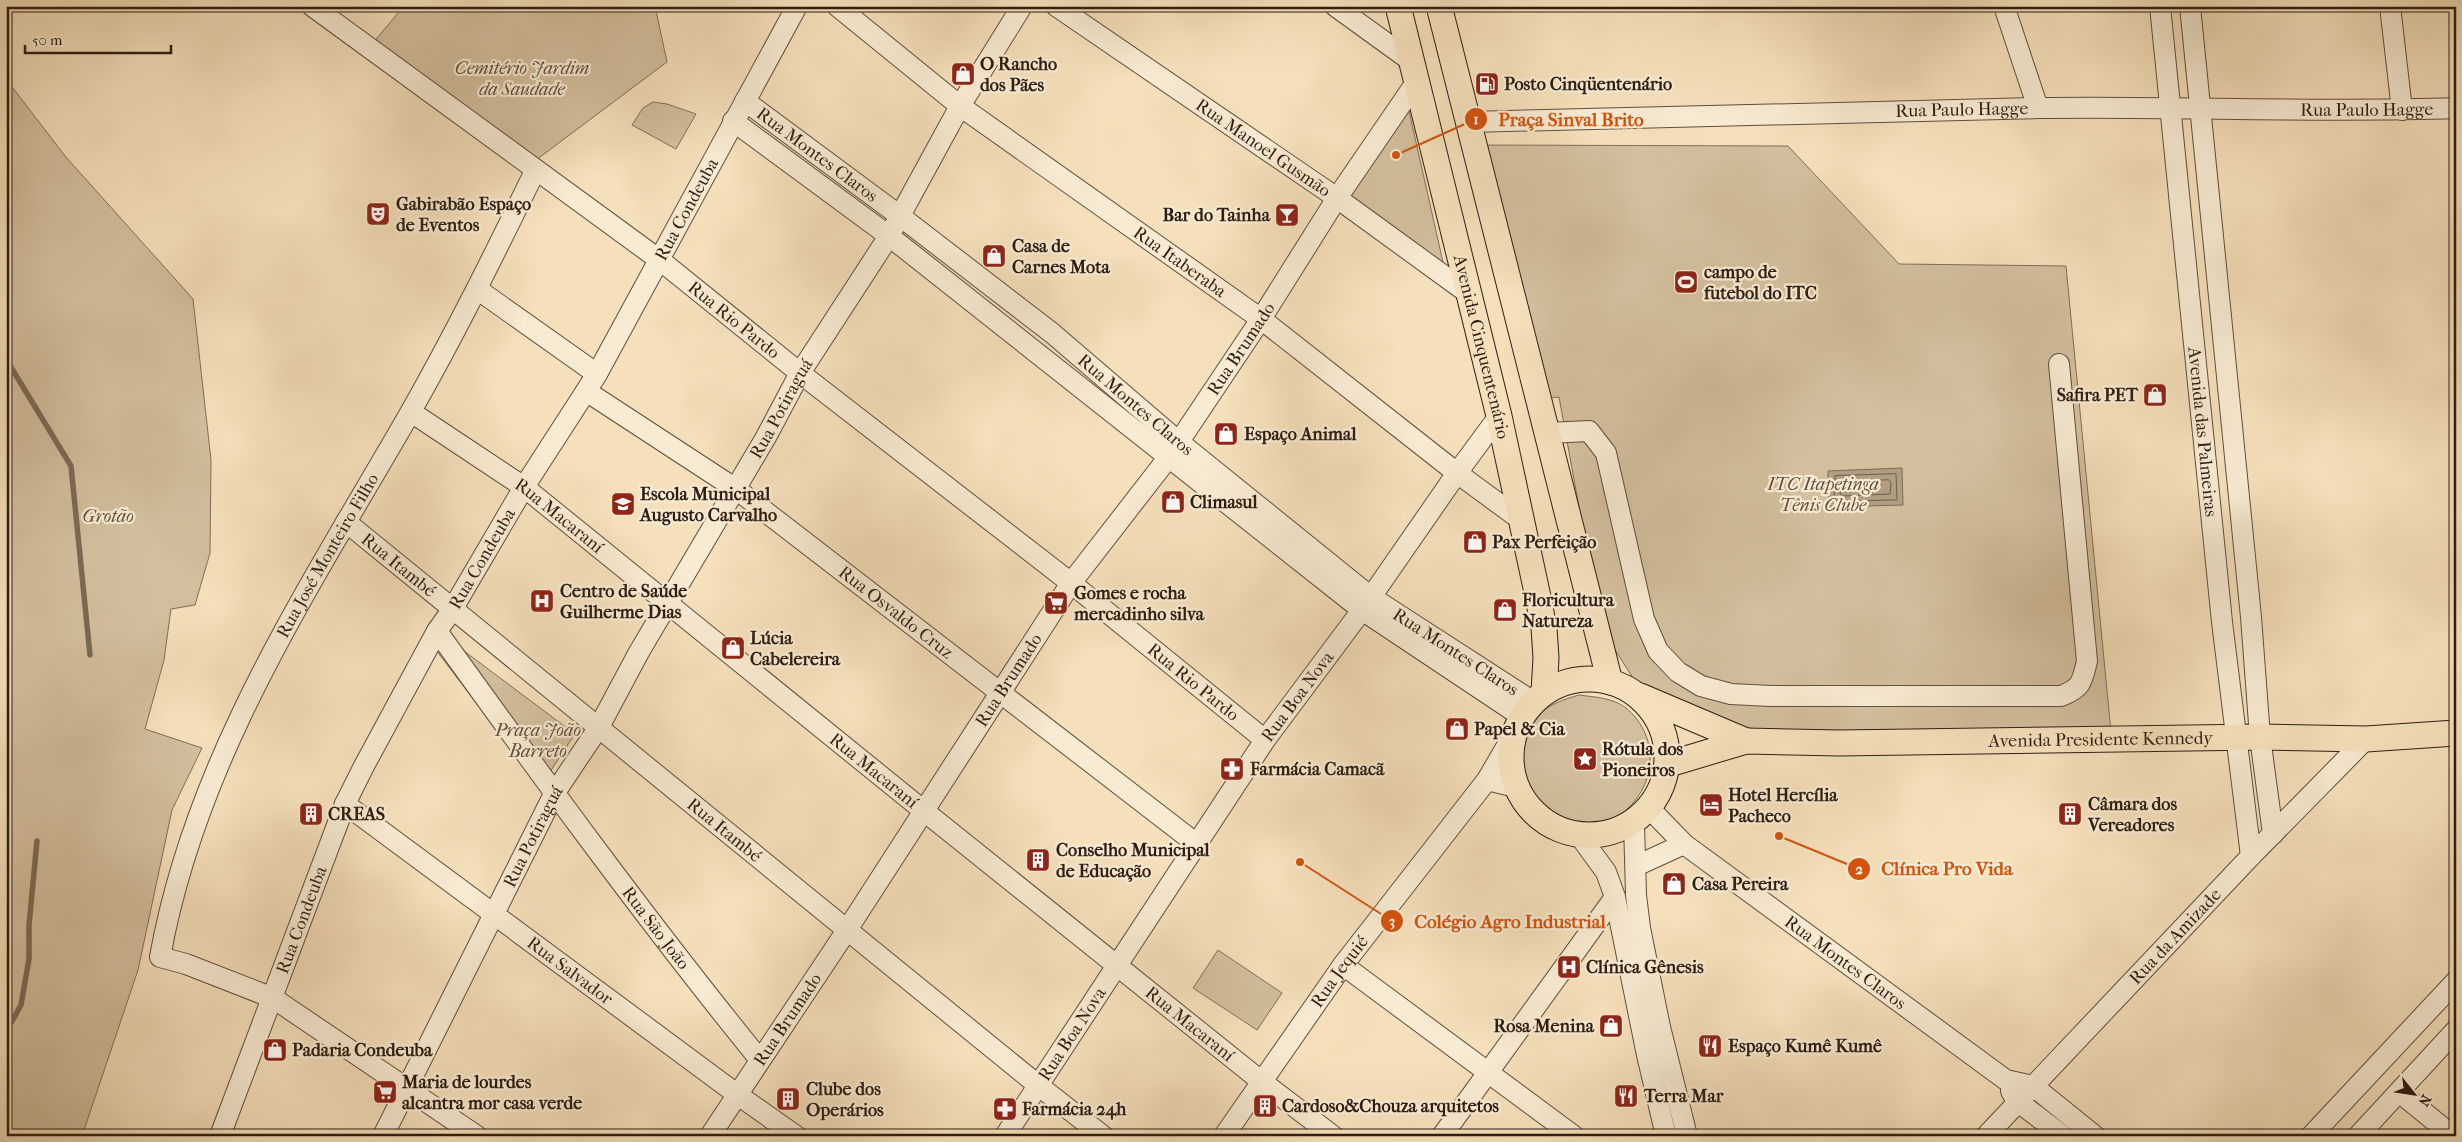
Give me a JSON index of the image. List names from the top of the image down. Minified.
{"streets":{"main road":["Avenida Cinquentenário","Avenida Presidente Kennedy"],"street":["Rua Paulo Hagge","Rua Manoel Gusmão","Rua Montes Claros","Rua Condeuba","Rua Itaberaba","Rua Rio Pardo","Rua Brumado","Rua Potiraguá","Avenida das Palmeiras","Rua Macaraní","Rua José Monteiro Filho","Rua Itambé","Rua Osvaldo Cruz","Rua Boa Nova","Rua São João","Rua da Amizade","Rua Salvador","Rua Jequié"]},"crossings":[["Rua Paulo Hagge","Avenida das Palmeiras"],["Rua Manoel Gusmão","Rua Brumado"],["Rua Manoel Gusmão","Avenida Cinquentenário"],["Rua Montes Claros","Rua Condeuba"],["Rua Montes Claros","Rua Brumado"],["Rua Montes Claros","Avenida Cinquentenário"],["Rua Montes Claros","Rua Potiraguá"],["Rua Montes Claros","Rua Boa Nova"],["Rua Montes Claros","Avenida Presidente Kennedy"],["Rua Montes Claros","Rua da Amizade"],["Rua Montes Claros","Rua Jequié"],["Rua Condeuba","Rua Rio Pardo"],["Rua Condeuba","Rua Macaraní"],["Rua Condeuba","Rua José Monteiro Filho"],["Rua Condeuba","Rua Itambé"],["Rua Condeuba","Rua Osvaldo Cruz"],["Rua Condeuba","Rua Salvador"],["Rua Itaberaba","Rua Brumado"],["Rua Itaberaba","Avenida Cinquentenário"],["Rua Itaberaba","Rua Potiraguá"],["Rua Itaberaba","Rua Boa Nova"],["Rua Rio Pardo","Rua Brumado"],["Rua Rio Pardo","Rua Potiraguá"],["Rua Rio Pardo","Rua José Monteiro Filho"],["Rua Rio Pardo","Rua Boa Nova"],["Rua Brumado","Avenida Cinquentenário"],["Rua Brumado","Rua Macaraní"],["Rua Brumado","Rua Itambé"],["Rua Brumado","Rua Osvaldo Cruz"],["Rua Brumado","Rua São João"],["Rua Brumado","Rua Salvador"],["Avenida Cinquentenário","Rua Boa Nova"],["Avenida Cinquentenário","Avenida Presidente Kennedy"],["Avenida Cinquentenário","Rua Jequié"],["Rua Potiraguá","Rua Macaraní"],["Rua Potiraguá","Rua Itambé"],["Rua Potiraguá","Rua Osvaldo Cruz"],["Rua Potiraguá","Rua São João"],["Rua Potiraguá","Rua Salvador"],["Avenida das Palmeiras","Avenida Presidente Kennedy"],["Avenida das Palmeiras","Rua da Amizade"],["Rua Macaraní","Rua José Monteiro Filho"],["Rua Macaraní","Rua Boa Nova"],["Rua Macaraní","Rua Jequié"],["Rua José Monteiro Filho","Rua Itambé"],["Rua Itambé","Rua Boa Nova"],["Rua Osvaldo Cruz","Rua Boa Nova"],["Avenida Presidente Kennedy","Rua da Amizade"],["Avenida Presidente Kennedy","Rua Jequié"]],"parks":["Cemitério Jardim da Saudade","ITC Itapetinga Tênis Clube","Grotão","Praça João Barreto"],"places":{"shop":["O Rancho dos Pães","Casa de Carnes Mota","Safira PET","Espaço Animal","Climasul","Pax Perfeição","Floricultura Natureza","Lúcia Cabelereira","Papel & Cia","Casa Pereira","Rosa Menina","Padaria Condeuba"],"fuel station":["Posto Cinqüentenário"],"other":["Praça Sinval Brito","Clínica Pro Vida","Colégio Agro Industrial"],"theatre":["Gabirabão Espaço de Eventos"],"bar":["Bar do Tainha"],"sports":["campo de futebol do ITC"],"school or university":["Escola Municipal Augusto Carvalho"],"hospital":["Centro de Saúde Guilherme Dias","Clínica Gênesis"],"supermarket":["Gomes e rocha mercadinho silva","Maria de lourdes alcantra mor casa verde"],"place":["Rótula dos Pioneiros"],"pharmacy":["Farmácia Camacã","Farmácia 24h"],"hotel":["Hotel Hercília Pacheco"],"building":["CREAS","Câmara dos Vereadores","Conselho Municipal de Educação","Clube dos Operários","Cardoso&Chouza arquitetos"],"restaurant":["Espaço Kumê Kumê","Terra Mar"]},"scale_bar":"50 m","north":"bottom right"}
